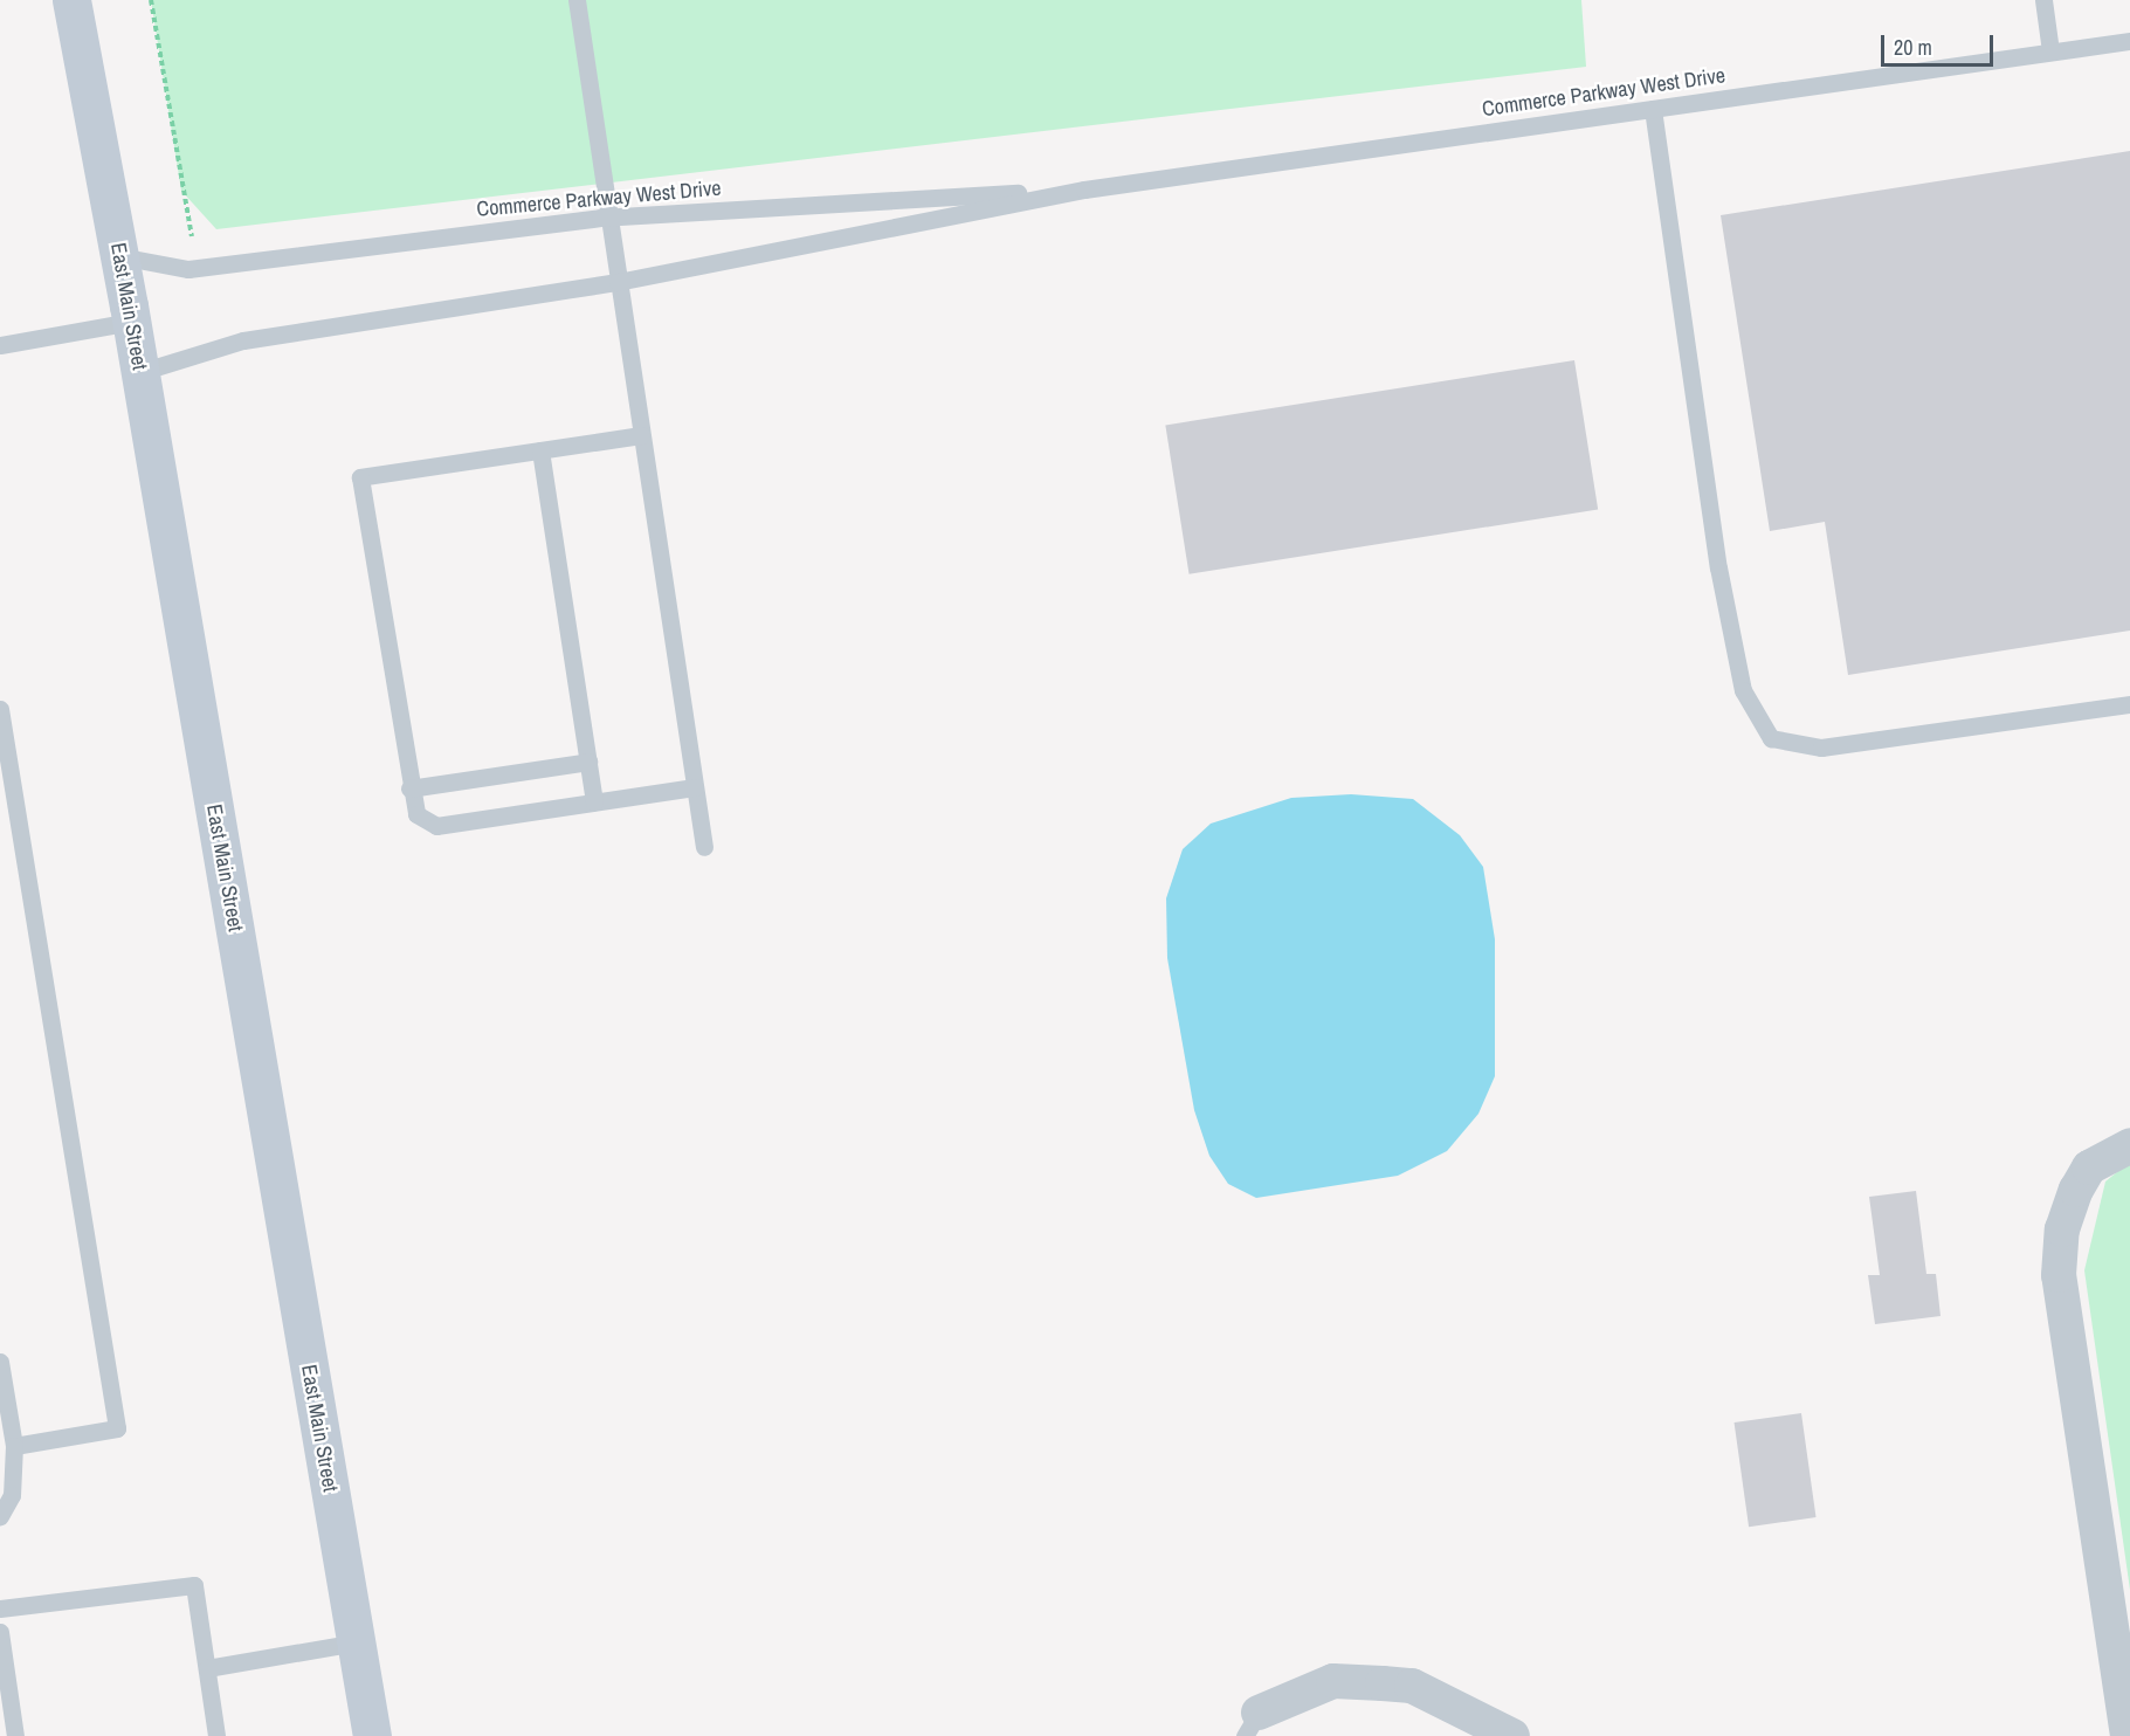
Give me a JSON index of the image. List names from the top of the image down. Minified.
{"streets":{"main road":["East Main Street"],"lane":["Commerce Parkway West Drive"]},"crossings":[["Commerce Parkway West Drive","East Main Street"]],"scale_bar":"20 m"}
